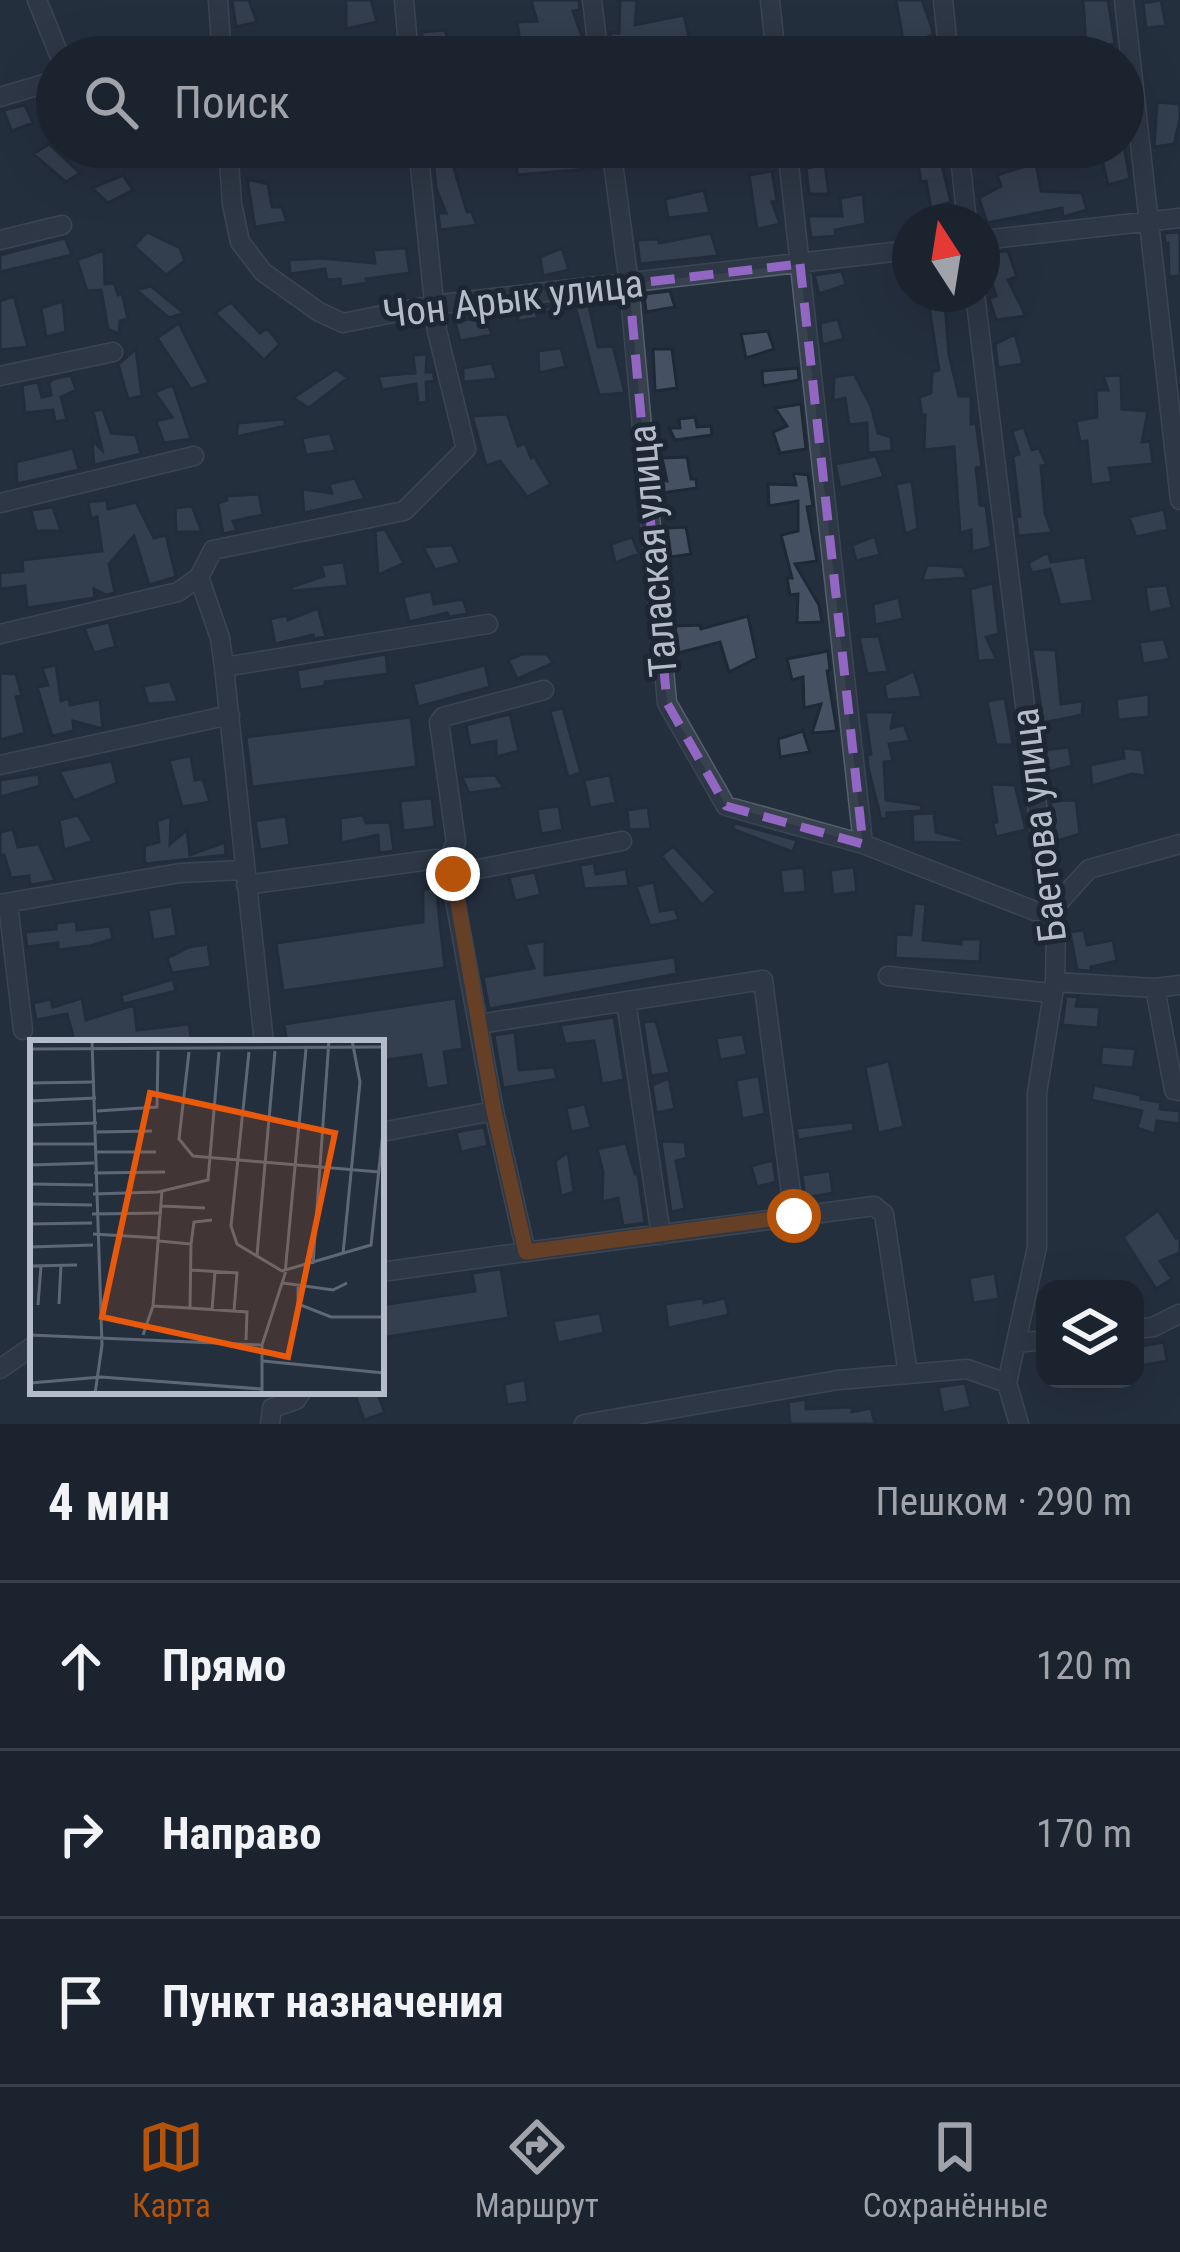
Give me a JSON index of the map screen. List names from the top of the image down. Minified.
{"streets":{"street":["Чон Арык улица","Талаская улица","Баетова улица"]},"crossings":[["Чон Арык улица","Талаская улица"],["Талаская улица","Баетова улица"]],"north":"top","page":{"search":"Поиск","heading":["4 мин","Пешком · 290 m"],"list":[["Прямо","120 m"],["Направо","170 m"],"Пункт назначения"],"nav":["Карта","Маршрут","Сохранённые"]}}
